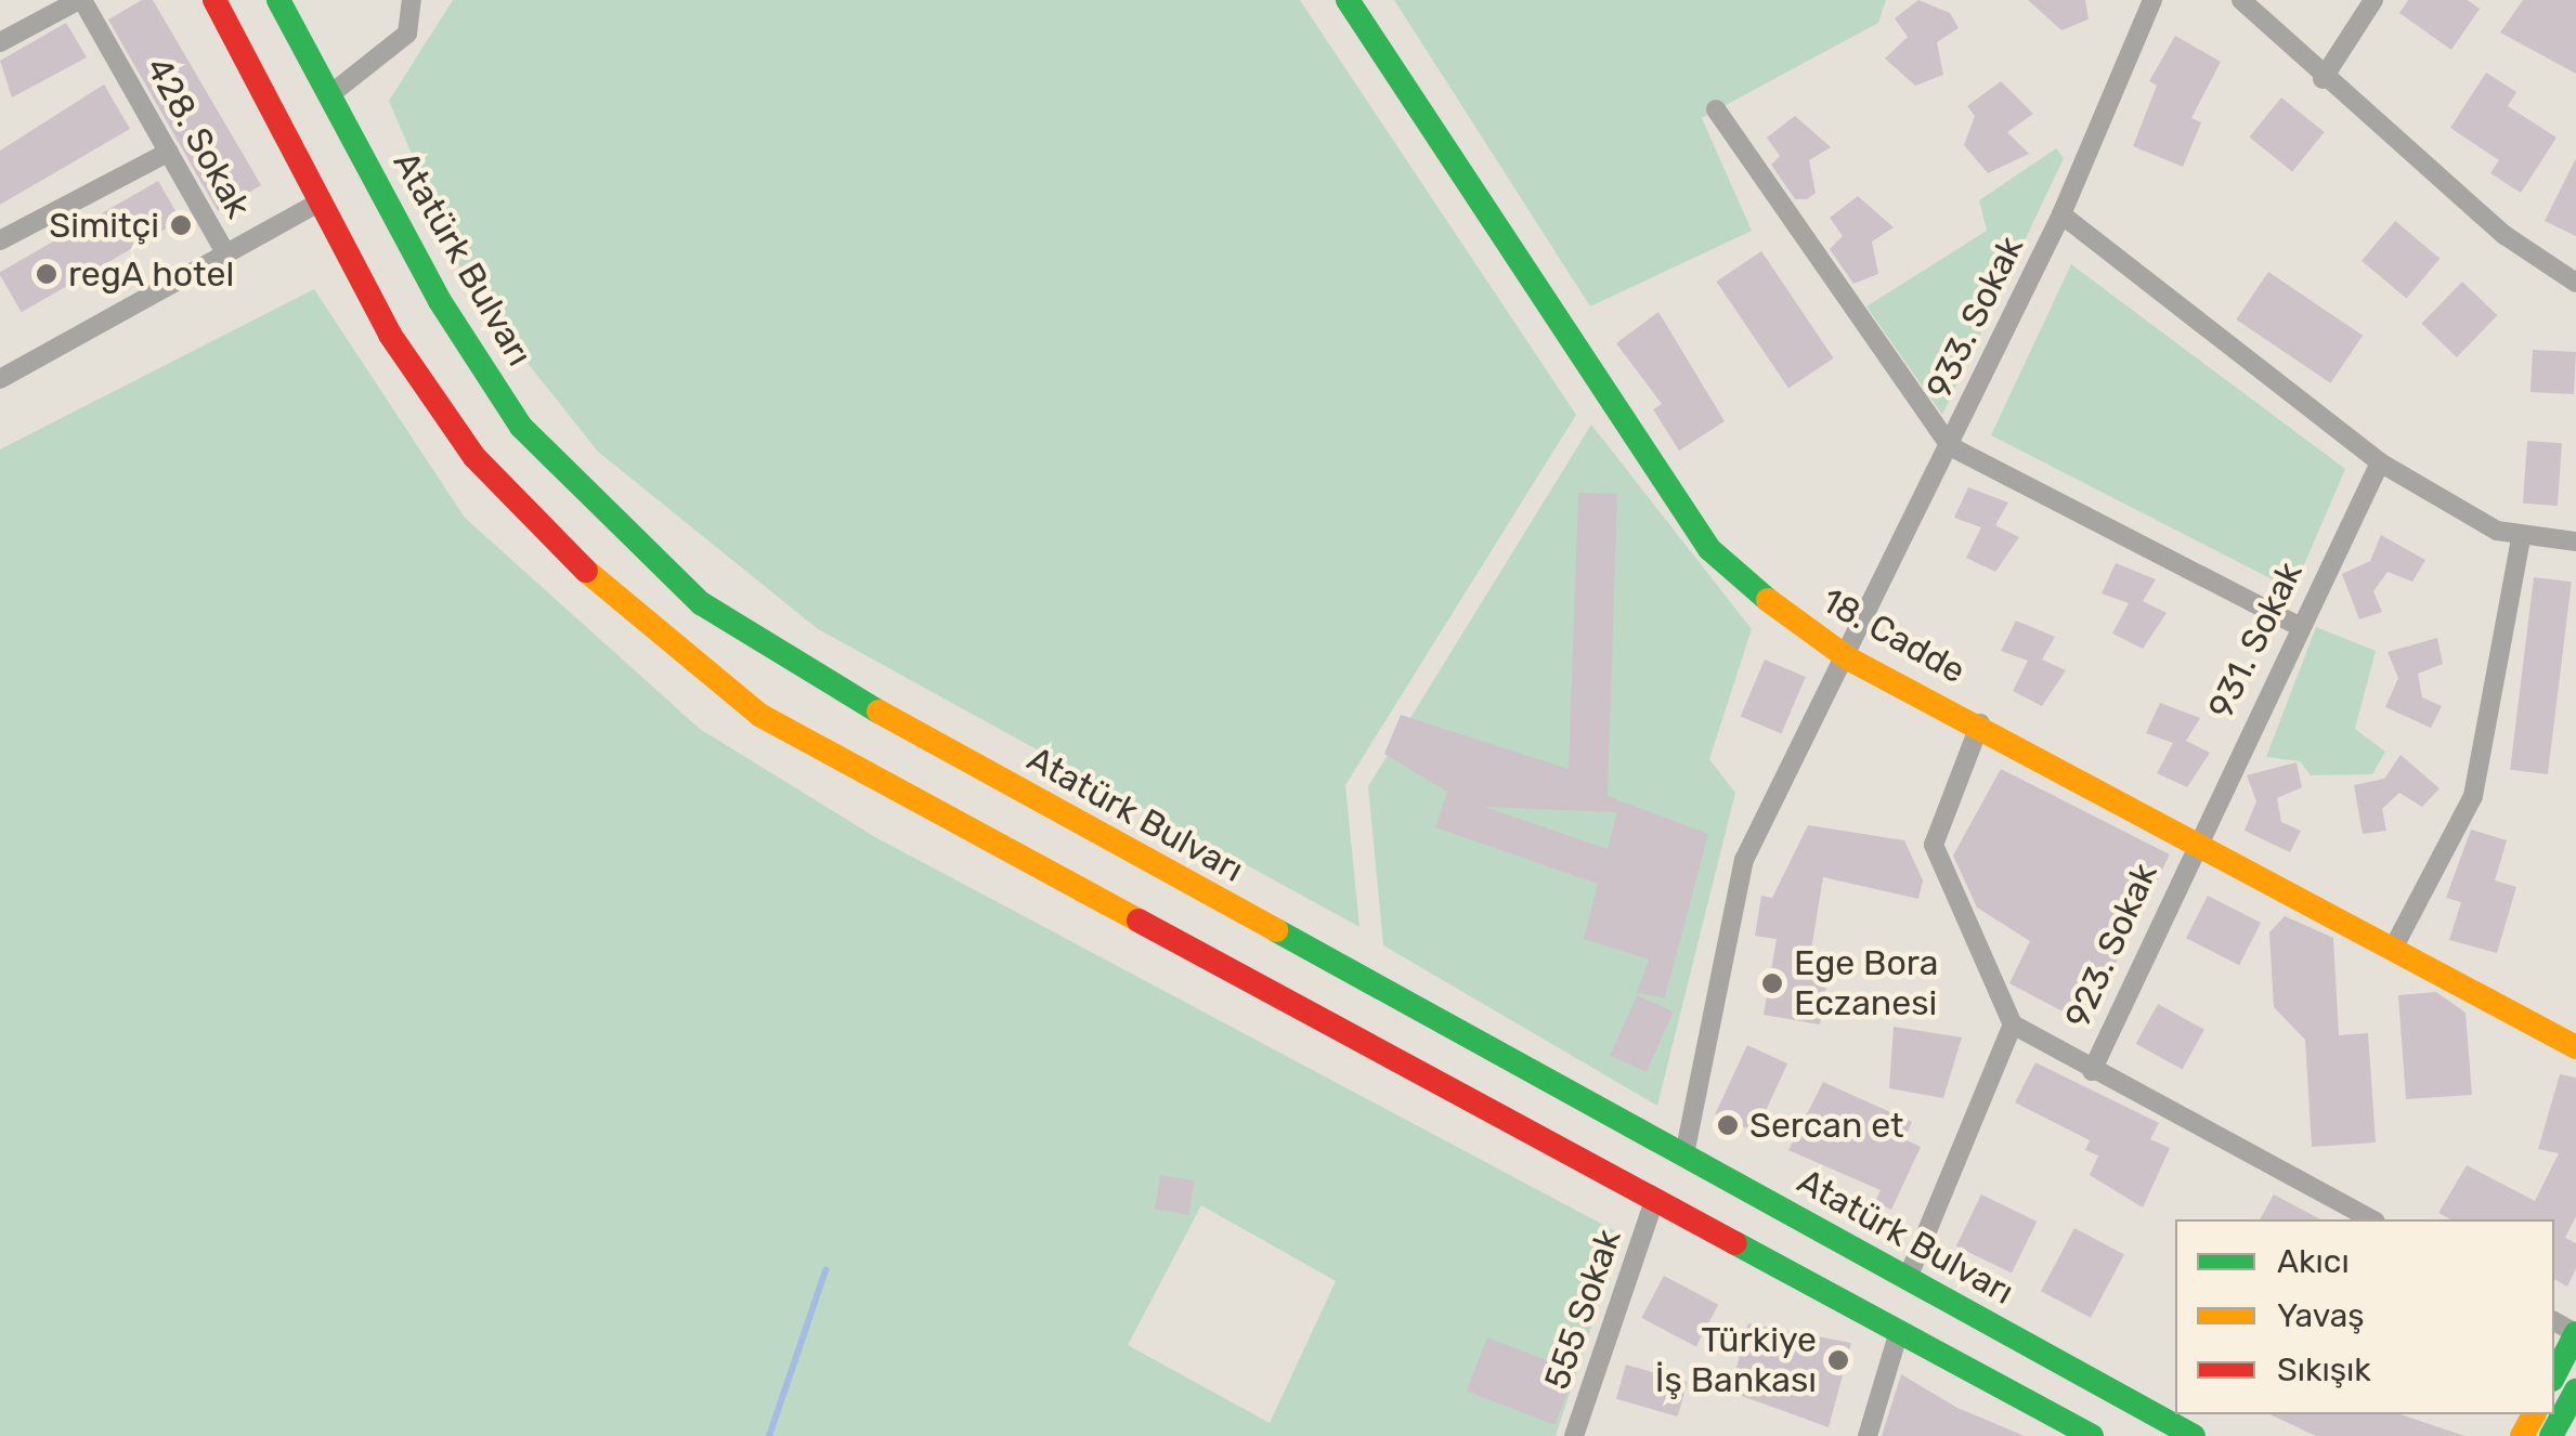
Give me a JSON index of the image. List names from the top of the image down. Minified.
{"streets":{"main road":["Atatürk Bulvarı","18. Cadde"],"street":["428. Sokak","933. Sokak","931. Sokak","923. Sokak","555 Sokak"]},"crossings":[["Atatürk Bulvarı","933. Sokak"],["933. Sokak","18. Cadde"],["18. Cadde","931. Sokak"],["18. Cadde","923. Sokak"],["931. Sokak","923. Sokak"]],"places":["Simitçi","regA hotel","Ege Bora Eczanesi","Sercan et","Türkiye İş Bankası"],"legend":["Akıcı","Yavaş","Sıkışık"]}
